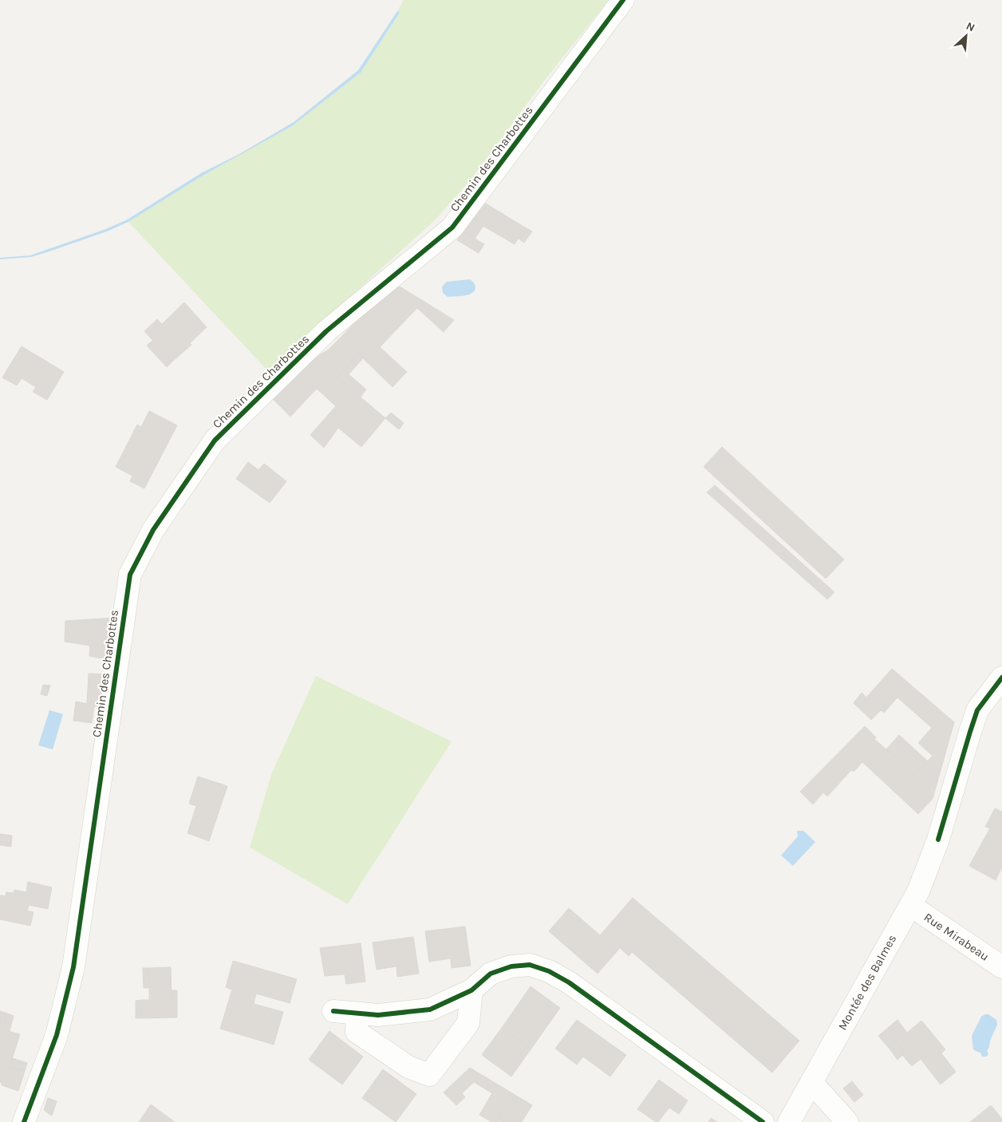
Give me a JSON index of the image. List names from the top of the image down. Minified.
{"streets":{"street":["Chemin des Charbottes","Rue Mirabeau","Montée des Balmes"]},"crossings":[["Rue Mirabeau","Montée des Balmes"]],"north":"top right"}
